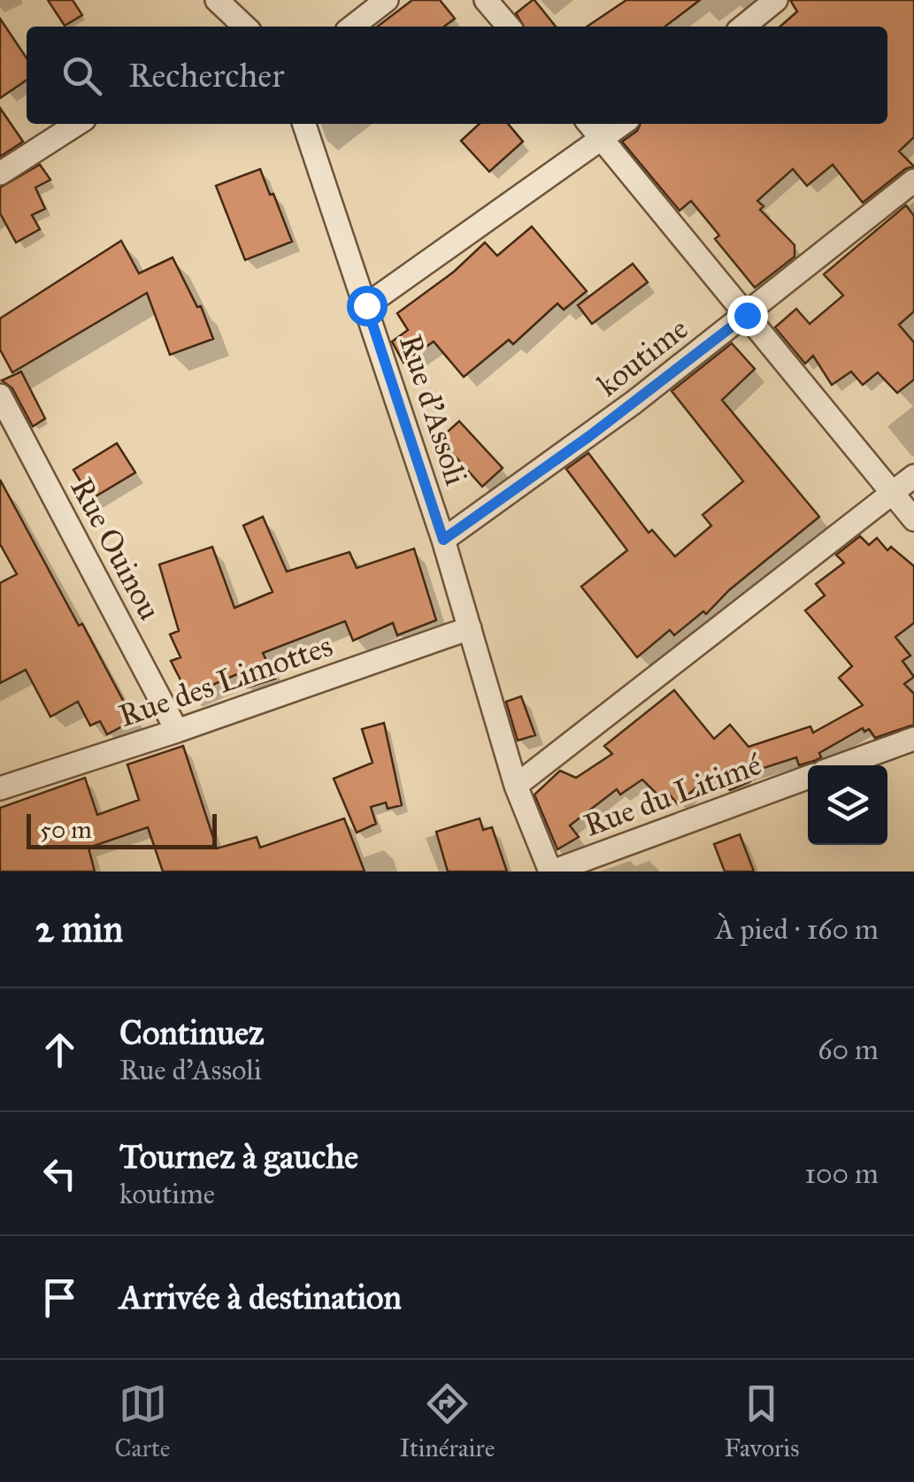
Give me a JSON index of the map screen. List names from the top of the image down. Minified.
{"streets":{"street":["koutime","Rue d'Assoli","Rue Ouinou","Rue des Limottes","Rue du Litimé"]},"crossings":[["koutime","Rue d'Assoli"],["Rue d'Assoli","Rue des Limottes"],["Rue d'Assoli","Rue du Litimé"],["Rue Ouinou","Rue des Limottes"]],"scale_bar":"50 m","page":{"search":"Rechercher","scale":"50 m","heading":["2 min","À pied · 160 m"],"list":[["Continuez","Rue d'Assoli","60 m"],["Tournez à gauche","koutime","100 m"],"Arrivée à destination"],"nav":["Carte","Itinéraire","Favoris"]}}
